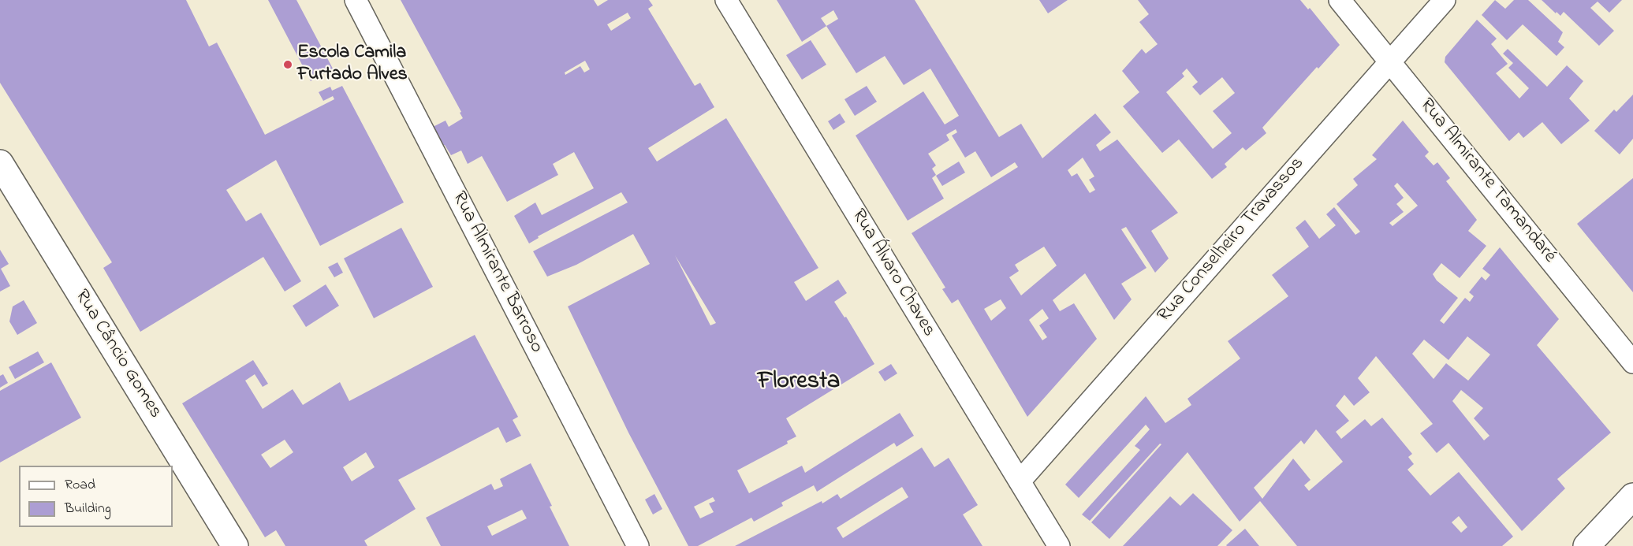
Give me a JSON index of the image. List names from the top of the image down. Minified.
{"streets":{"street":["Rua Almirante Tamandaré","Rua Conselheiro Travassos","Rua Almirante Barroso","Rua Álvaro Chaves","Rua Câncio Gomes"]},"crossings":[["Rua Almirante Tamandaré","Rua Conselheiro Travassos"],["Rua Conselheiro Travassos","Rua Álvaro Chaves"]],"districts":["Floresta"],"places":["Escola Camila Furtado Alves"],"legend":["Road","Building"]}
